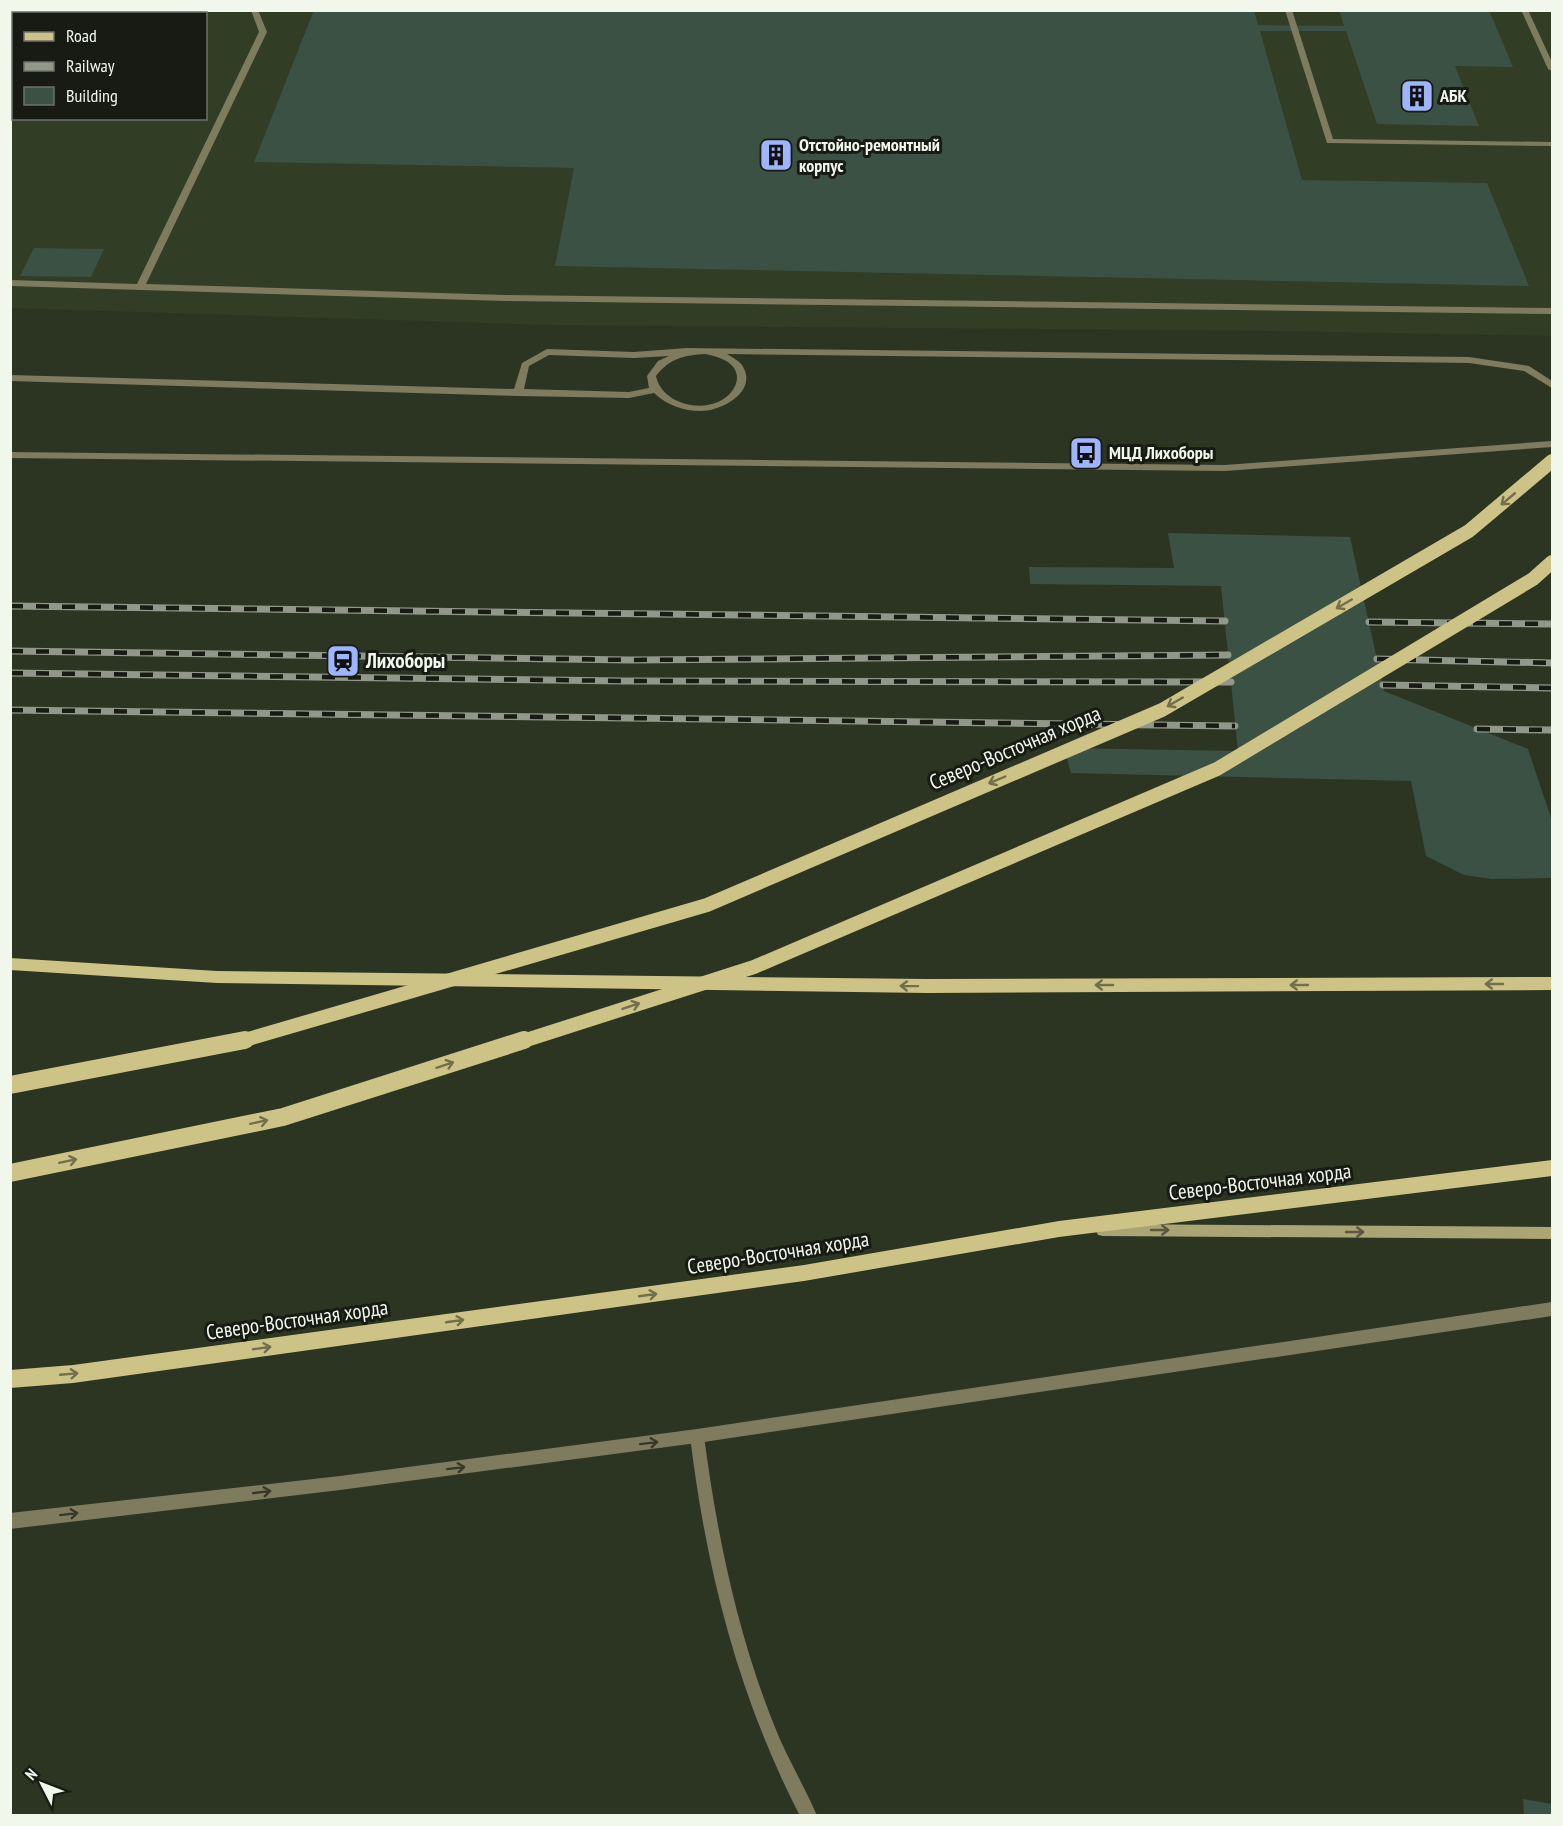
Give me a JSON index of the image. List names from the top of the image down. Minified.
{"streets":{"main road":["Северо-Восточная хорда"]},"places":{"building":["АБК","Отстойно-ремонтный корпус"],"bus stop":["МЦД Лихоборы"],"station":["Лихоборы"]},"legend":["Road","Railway","Building"],"north":"top left"}
